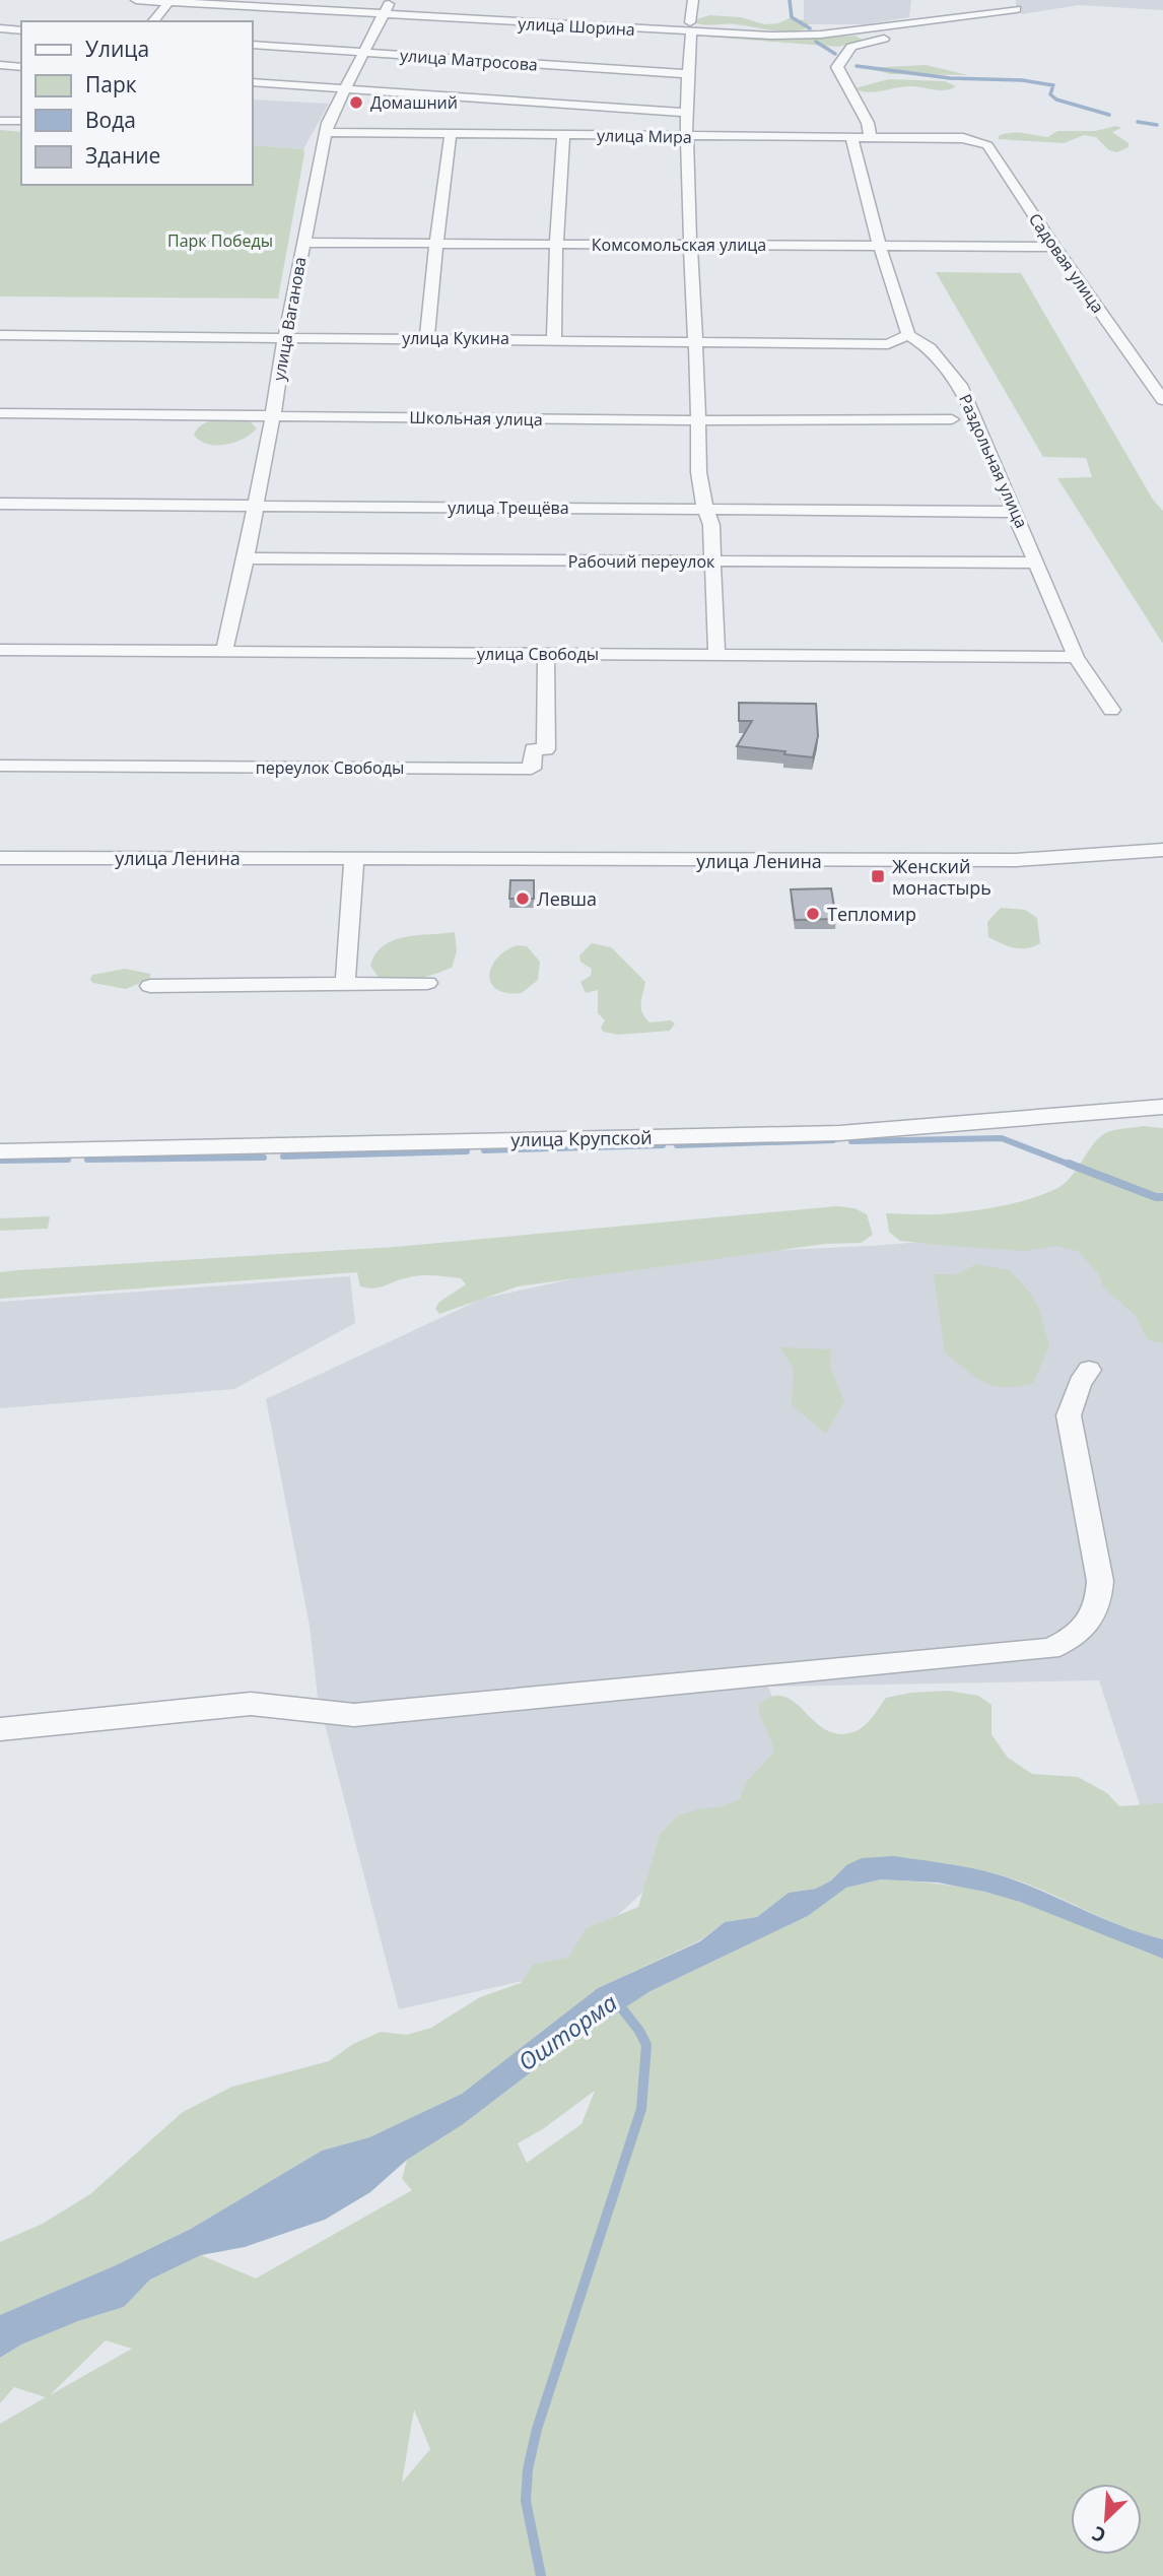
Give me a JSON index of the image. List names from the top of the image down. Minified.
{"streets":{"street":["улица Шорина","улица Матросова","улица Мира","Комсомольская улица","Садовая улица","улица Ваганова","улица Кукина","Школьная улица","Раздольная улица","улица Трещёва","Рабочий переулок","улица Свободы","переулок Свободы","улица Ленина","улица Крупской"]},"crossings":[["улица Шорина","улица Ваганова"],["улица Матросова","улица Ваганова"],["улица Мира","Садовая улица"],["улица Мира","улица Ваганова"],["Комсомольская улица","Садовая улица"],["Комсомольская улица","улица Ваганова"],["улица Ваганова","улица Кукина"],["улица Ваганова","Школьная улица"],["улица Ваганова","улица Трещёва"],["улица Ваганова","Рабочий переулок"],["улица Ваганова","улица Свободы"],["улица Кукина","Раздольная улица"],["Раздольная улица","улица Трещёва"],["Раздольная улица","Рабочий переулок"],["Раздольная улица","улица Свободы"],["улица Свободы","переулок Свободы"]],"water":["Ошторма"],"parks":["Парк Победы"],"places":{"other":["Домашний","Левша","Тепломир"],"transit":["Женский монастырь"]},"legend":["Улица","Парк","Вода","Здание"],"north":"bottom left"}
